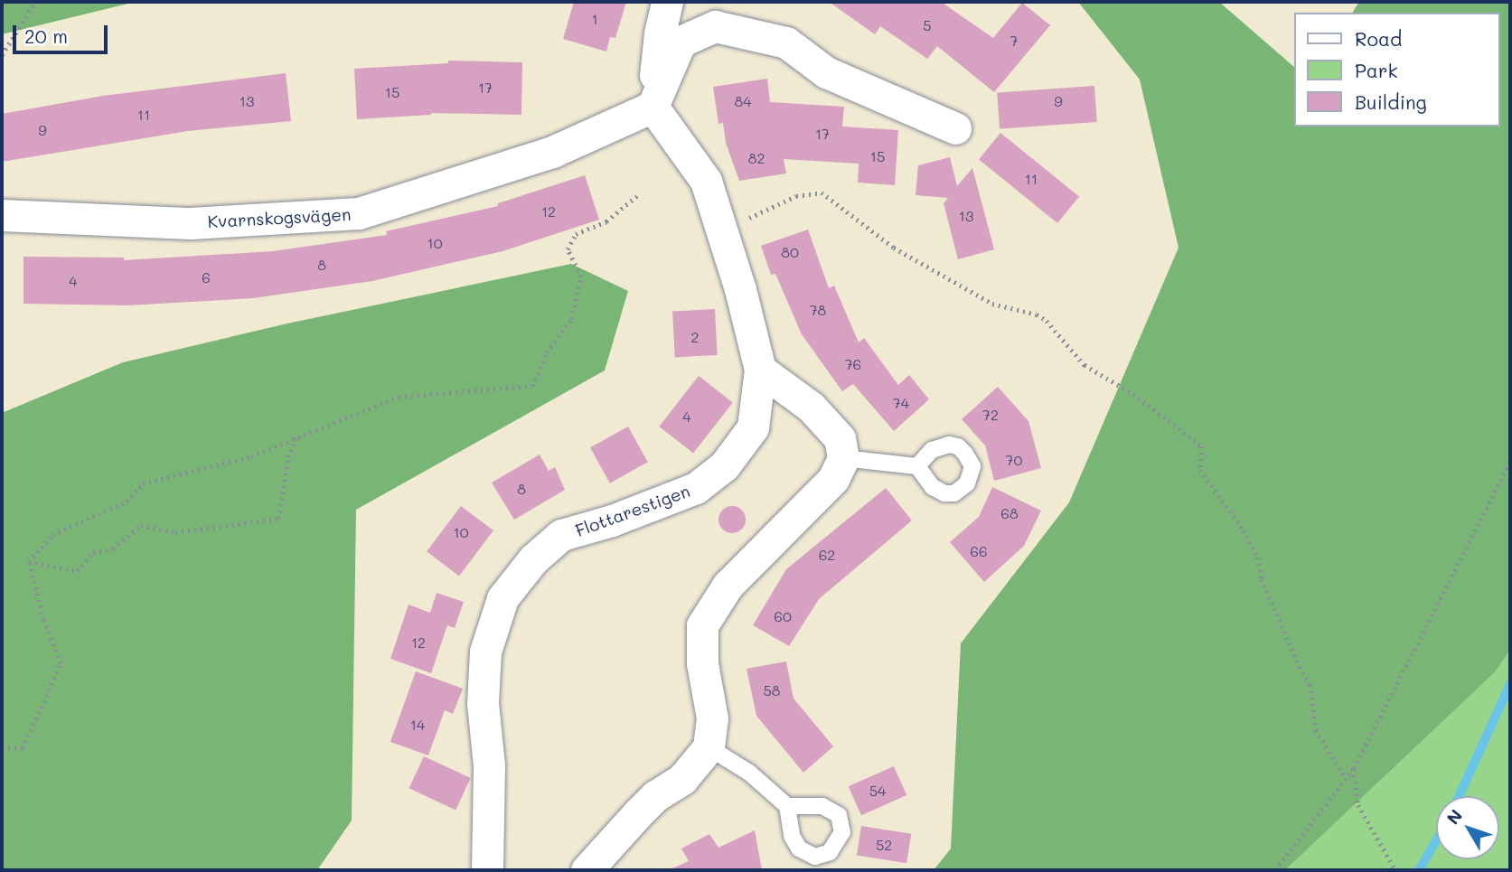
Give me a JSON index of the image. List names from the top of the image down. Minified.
{"streets":{"street":["Kvarnskogsvägen","Flottarestigen"]},"crossings":[["Kvarnskogsvägen","Flottarestigen"]],"house_numbers":["1","5","7","17","15","13","84","9","11","9","17","15","82","11","12","13","10","80","8","6","4","78","2","76","74","72","4","70","8","68","10","66","62","60","12","58","14","54","52"],"legend":["Road","Park","Building"],"scale_bar":"20 m","north":"top left"}
